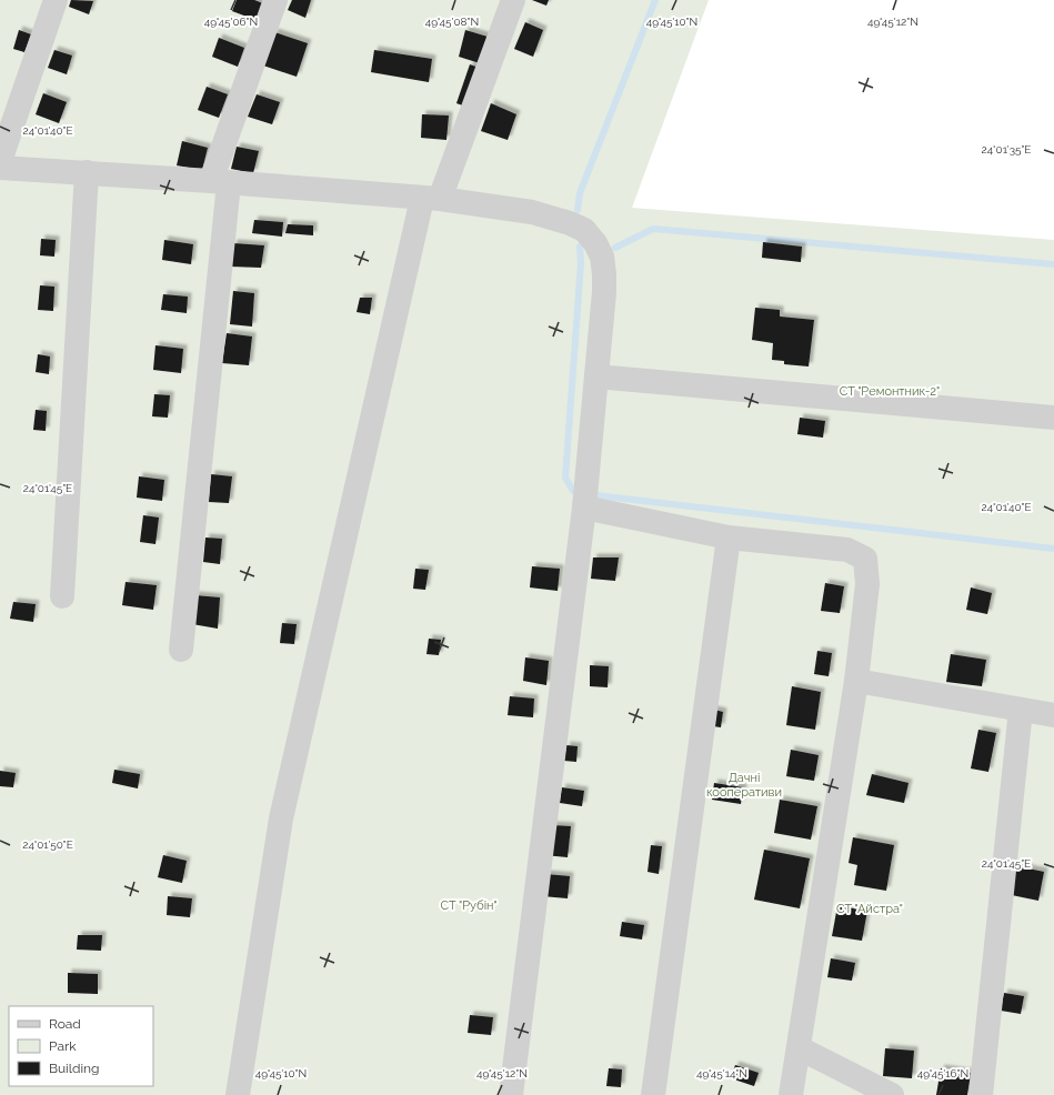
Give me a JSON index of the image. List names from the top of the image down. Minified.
{"parks":["СТ \"Ремонтник-2\"","Дачні кооперативи","СТ \"Рубін\"","СТ \"Айстра\""],"legend":["Road","Park","Building"],"coordinates":["49°45'06\"N","49°45'08\"N","49°45'10\"N","49°45'12\"N","24°01'40\"E","24°01'35\"E","24°01'45\"E","24°01'50\"E","49°45'14\"N","49°45'16\"N"]}
